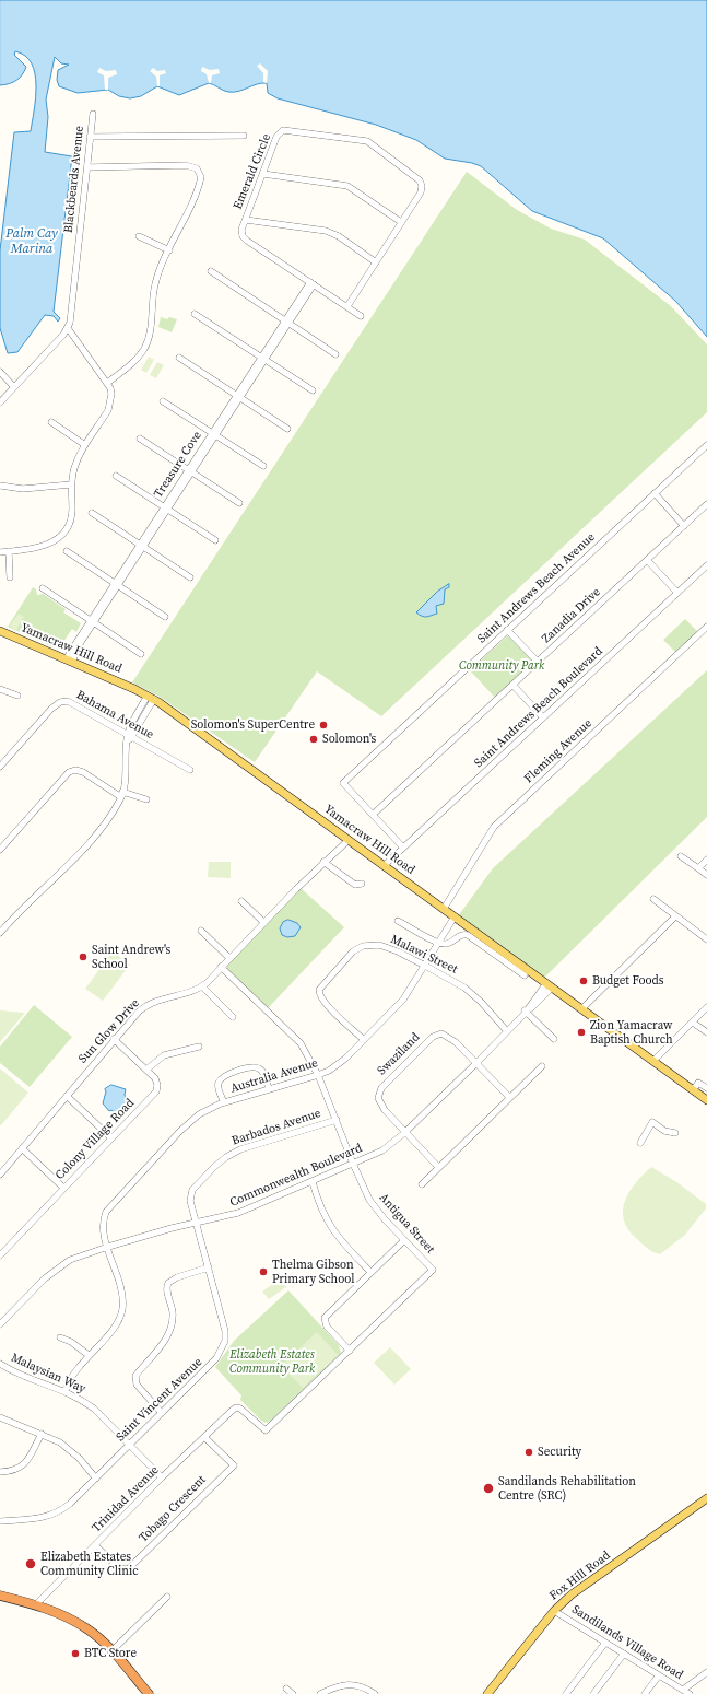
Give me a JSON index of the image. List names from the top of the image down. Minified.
{"streets":{"main road":["Yamacraw Hill Road","Fox Hill Road"],"street":["Emerald Circle","Blackbeards Avenue","Treasure Cove","Saint Andrews Beach Avenue","Zanadia Drive","Saint Andrews Beach Boulevard","Bahama Avenue","Fleming Avenue","Malawi Street","Sun Glow Drive","Swaziland","Australia Avenue","Barbados Avenue","Colony Village Road","Commonwealth Boulevard","Antigua Street","Malaysian Way","Saint Vincent Avenue","Trinidad Avenue","Tobago Crescent","Sandilands Village Road"]},"crossings":[["Emerald Circle","Treasure Cove"],["Treasure Cove","Yamacraw Hill Road"],["Saint Andrews Beach Avenue","Zanadia Drive"],["Yamacraw Hill Road","Saint Andrews Beach Boulevard"],["Yamacraw Hill Road","Fleming Avenue"],["Yamacraw Hill Road","Sun Glow Drive"],["Yamacraw Hill Road","Australia Avenue"],["Yamacraw Hill Road","Commonwealth Boulevard"],["Malawi Street","Australia Avenue"],["Malawi Street","Commonwealth Boulevard"],["Sun Glow Drive","Colony Village Road"],["Sun Glow Drive","Antigua Street"],["Swaziland","Commonwealth Boulevard"],["Australia Avenue","Commonwealth Boulevard"],["Australia Avenue","Antigua Street"],["Australia Avenue","Malaysian Way"],["Barbados Avenue","Commonwealth Boulevard"],["Barbados Avenue","Antigua Street"],["Barbados Avenue","Saint Vincent Avenue"],["Commonwealth Boulevard","Antigua Street"],["Commonwealth Boulevard","Saint Vincent Avenue"],["Antigua Street","Trinidad Avenue"],["Malaysian Way","Saint Vincent Avenue"],["Malaysian Way","Trinidad Avenue"],["Trinidad Avenue","Tobago Crescent"],["Fox Hill Road","Sandilands Village Road"]],"water":["Palm Cay Marina"],"parks":["Community Park","Elizabeth Estates Community Park"],"places":["Solomon's SuperCentre","Solomon's","Saint Andrew's School","Budget Foods","Zion Yamacraw Baptish Church","Thelma Gibson Primary School","Security","Sandilands Rehabilitation Centre (SRC)","Elizabeth Estates Community Clinic","BTC Store"]}
